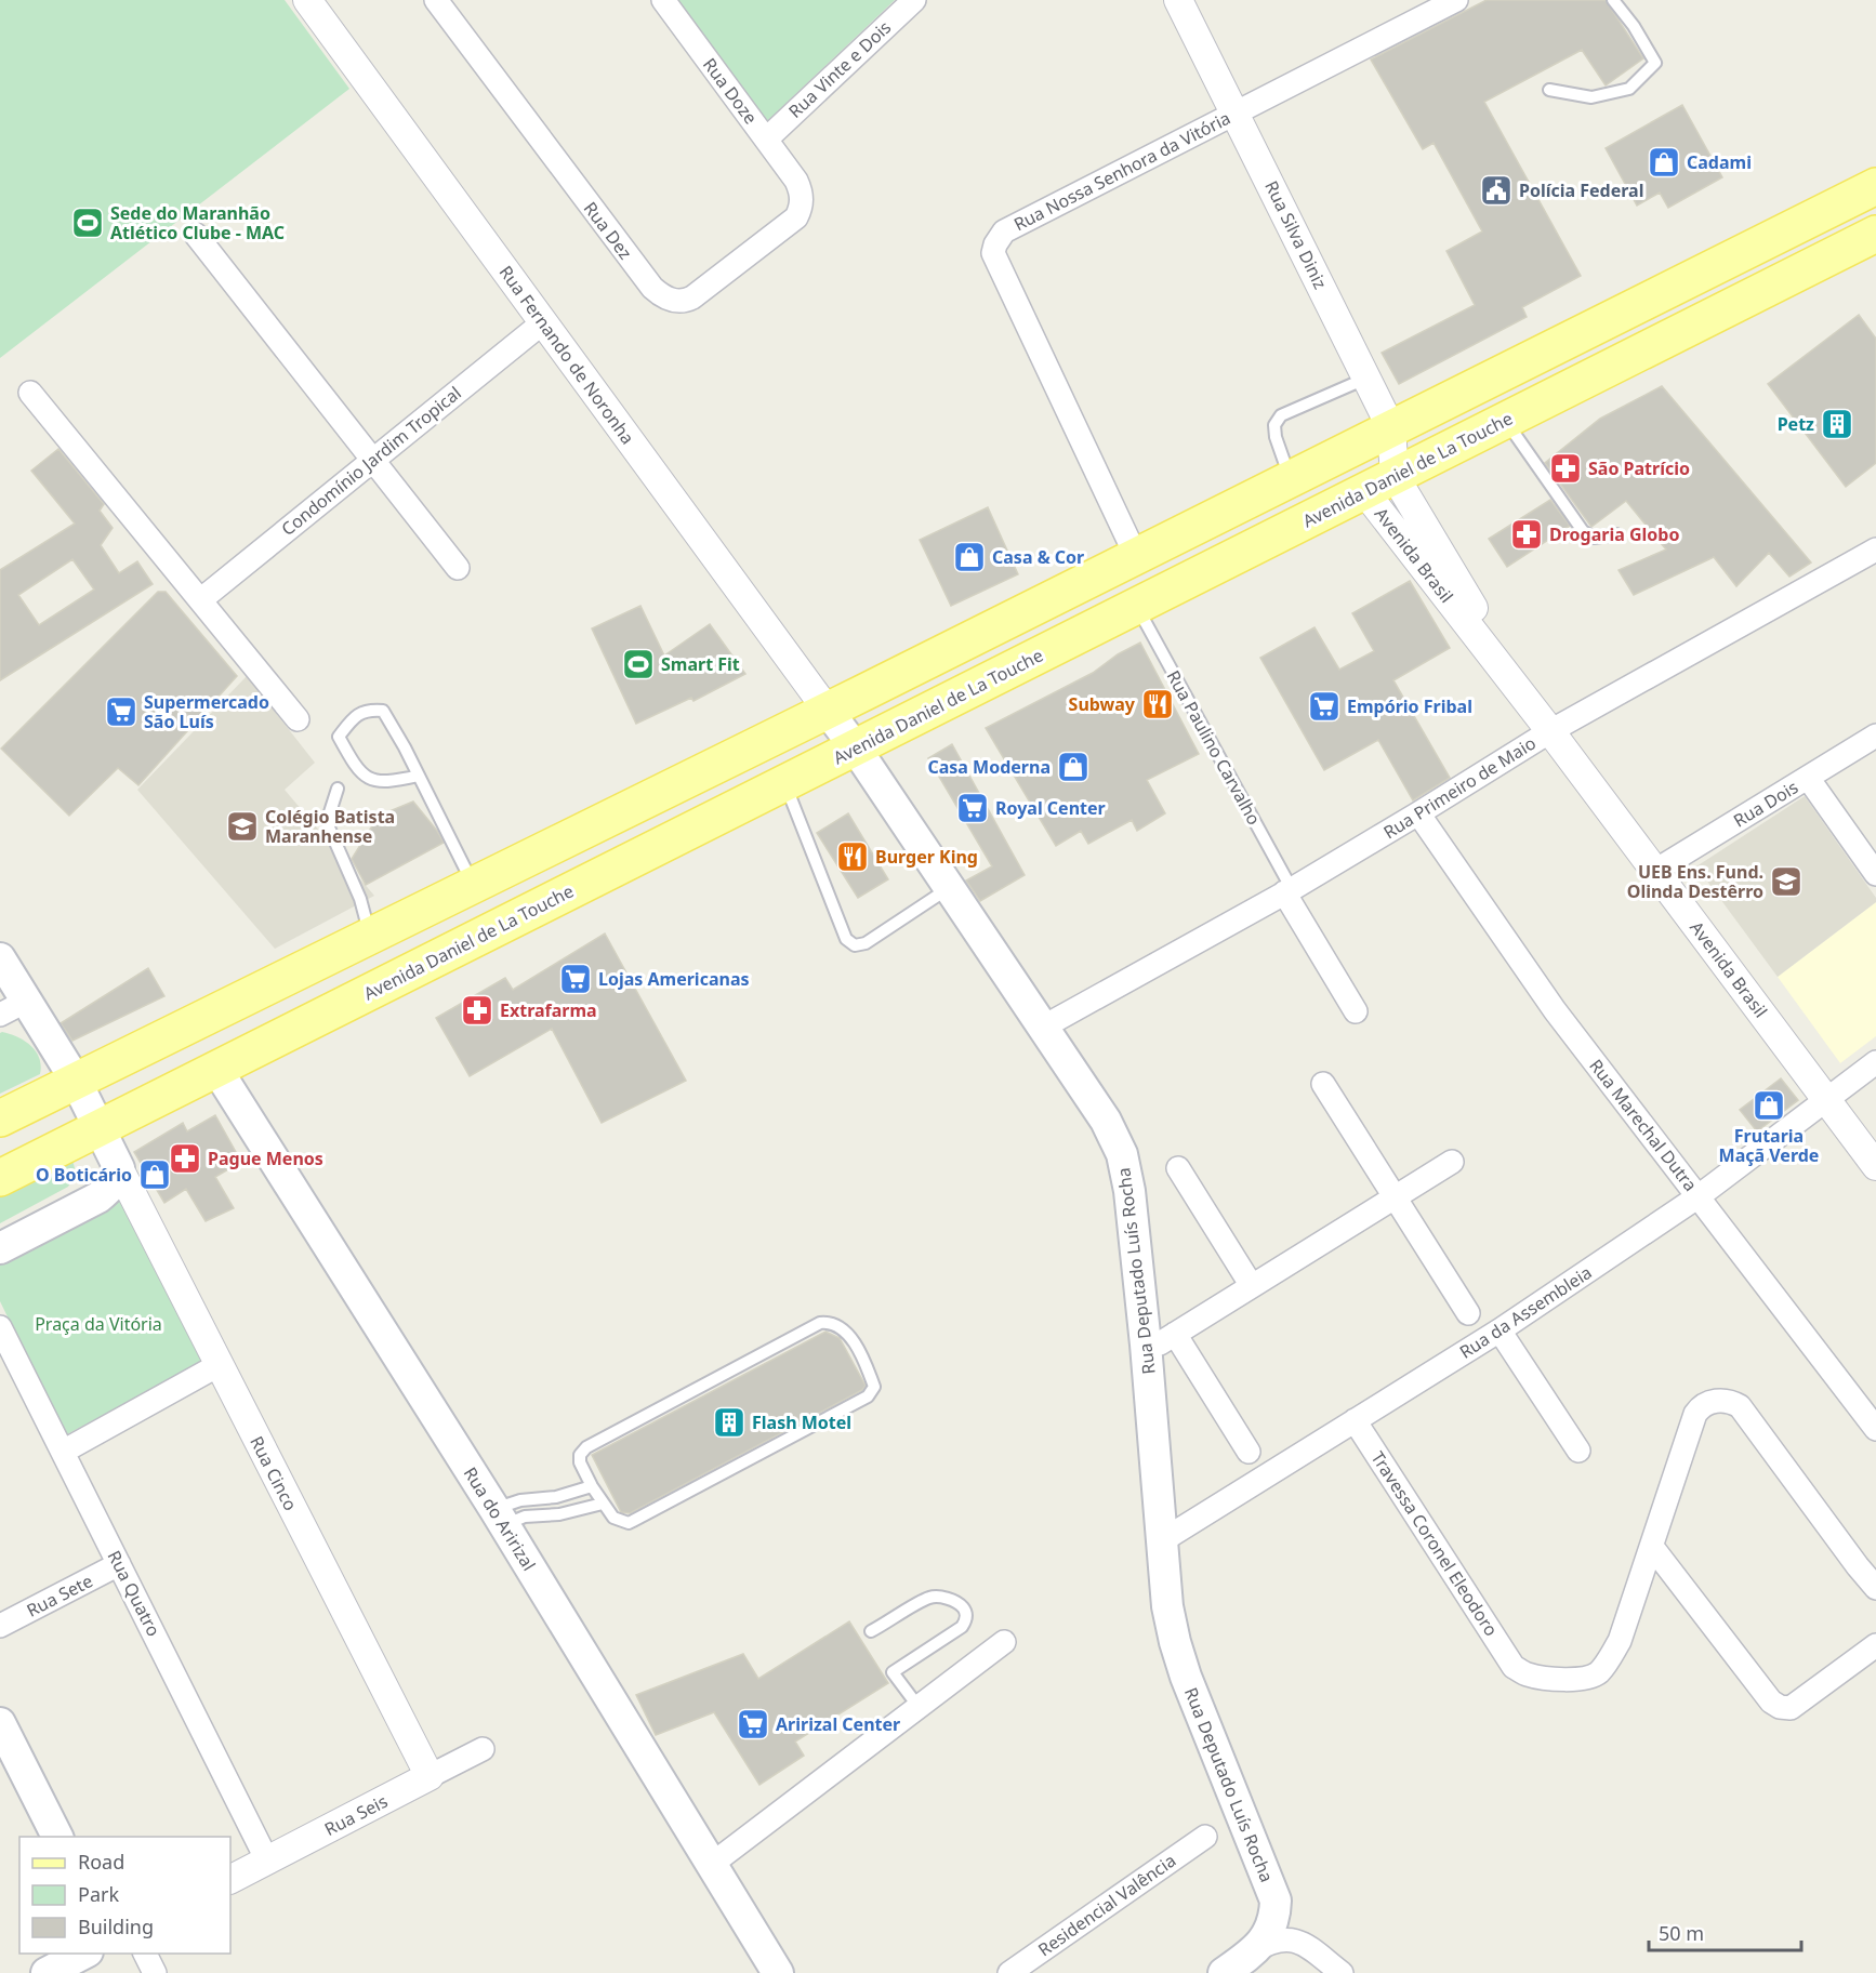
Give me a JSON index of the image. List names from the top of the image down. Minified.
{"streets":{"main road":["Avenida Daniel de La Touche","Rua Deputado Luís Rocha","Rua do Aririzal"],"street":["Rua Vinte e Dois","Rua Doze","Rua Nossa Senhora da Vitória","Rua Dez","Rua Silva Diniz","Rua Fernando de Noronha","Condomínio Jardim Tropical","Avenida Brasil","Rua Primeiro de Maio","Rua Dois","Rua Marechal Dutra","Rua da Assembleia","Rua Cinco","Travessa Coronel Eleodoro","Rua Quatro","Rua Sete","Rua Seis","Residencial Valência"],"lane":["Rua Paulino Carvalho"]},"crossings":[["Rua Vinte e Dois","Rua Doze"],["Rua Doze","Rua Dez"],["Rua Nossa Senhora da Vitória","Rua Silva Diniz"],["Rua Silva Diniz","Avenida Daniel de La Touche"],["Rua Silva Diniz","Avenida Brasil"],["Rua Fernando de Noronha","Condomínio Jardim Tropical"],["Rua Fernando de Noronha","Rua Deputado Luís Rocha"],["Avenida Daniel de La Touche","Avenida Brasil"],["Avenida Daniel de La Touche","Rua Paulino Carvalho"],["Avenida Daniel de La Touche","Rua Deputado Luís Rocha"],["Avenida Daniel de La Touche","Rua do Aririzal"],["Avenida Brasil","Rua Primeiro de Maio"],["Avenida Brasil","Rua Dois"],["Avenida Brasil","Rua da Assembleia"],["Rua Paulino Carvalho","Rua Primeiro de Maio"],["Rua Primeiro de Maio","Rua Marechal Dutra"],["Rua Primeiro de Maio","Rua Deputado Luís Rocha"],["Rua Marechal Dutra","Rua da Assembleia"],["Rua Deputado Luís Rocha","Rua da Assembleia"],["Rua da Assembleia","Travessa Coronel Eleodoro"],["Rua Cinco","Rua Seis"],["Rua Quatro","Rua Sete"],["Rua Quatro","Rua Seis"]],"parks":["Praça da Vitória"],"places":{"shop":["Cadami","Casa & Cor","Casa Moderna","Frutaria Maçã Verde","O Boticário"],"public building":["Polícia Federal"],"sports":["Sede do Maranhão Atlético Clube - MAC","Smart Fit"],"building":["Petz","Flash Motel"],"pharmacy":["São Patrício","Drogaria Globo","Extrafarma","Pague Menos"],"restaurant":["Subway","Burger King"],"supermarket":["Empório Fribal","Supermercado São Luís","Royal Center","Lojas Americanas","Aririzal Center"],"school or university":["Colégio Batista Maranhense","UEB Ens. Fund. Olinda Destêrro"]},"legend":["Road","Park","Building"],"scale_bar":"50 m"}
